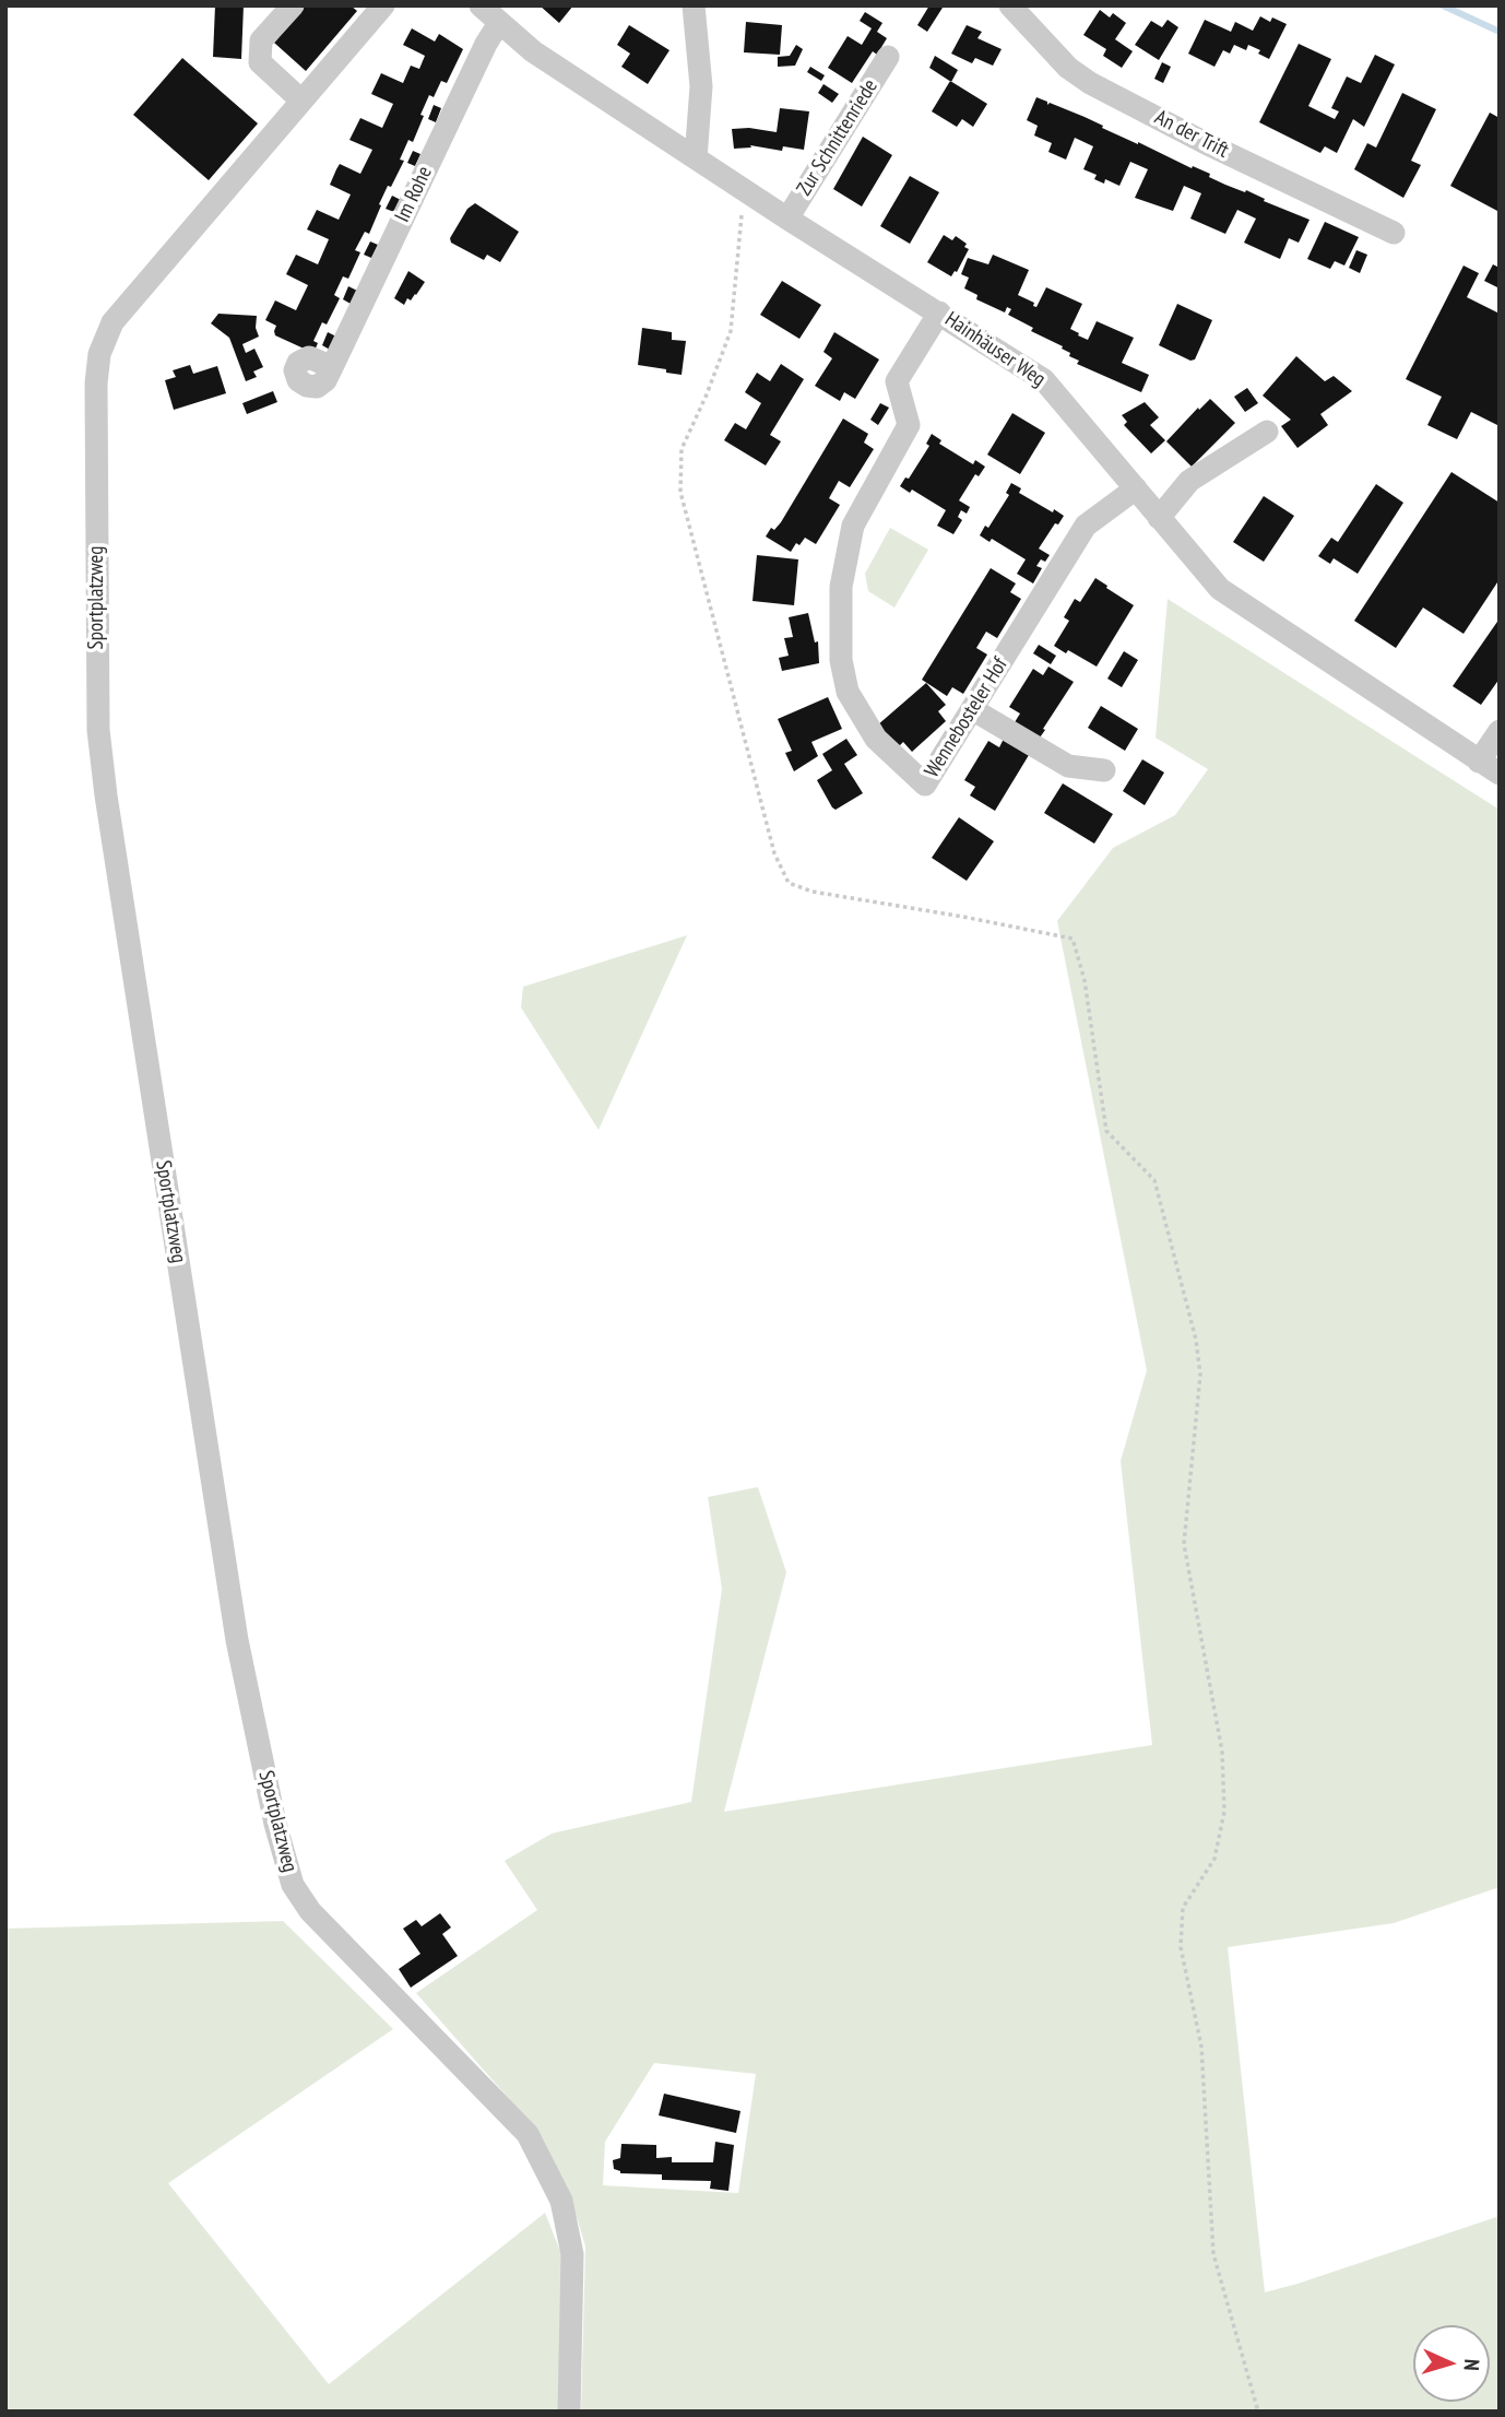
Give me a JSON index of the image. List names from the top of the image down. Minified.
{"streets":{"street":["An der Trift","Zur Schnittenriede","Im Rohe","Hainhäuser Weg","Sportplatzweg","Wennebosteler Hof"]},"crossings":[["Zur Schnittenriede","Hainhäuser Weg"],["Im Rohe","Hainhäuser Weg"],["Hainhäuser Weg","Wennebosteler Hof"]],"north":"right"}
